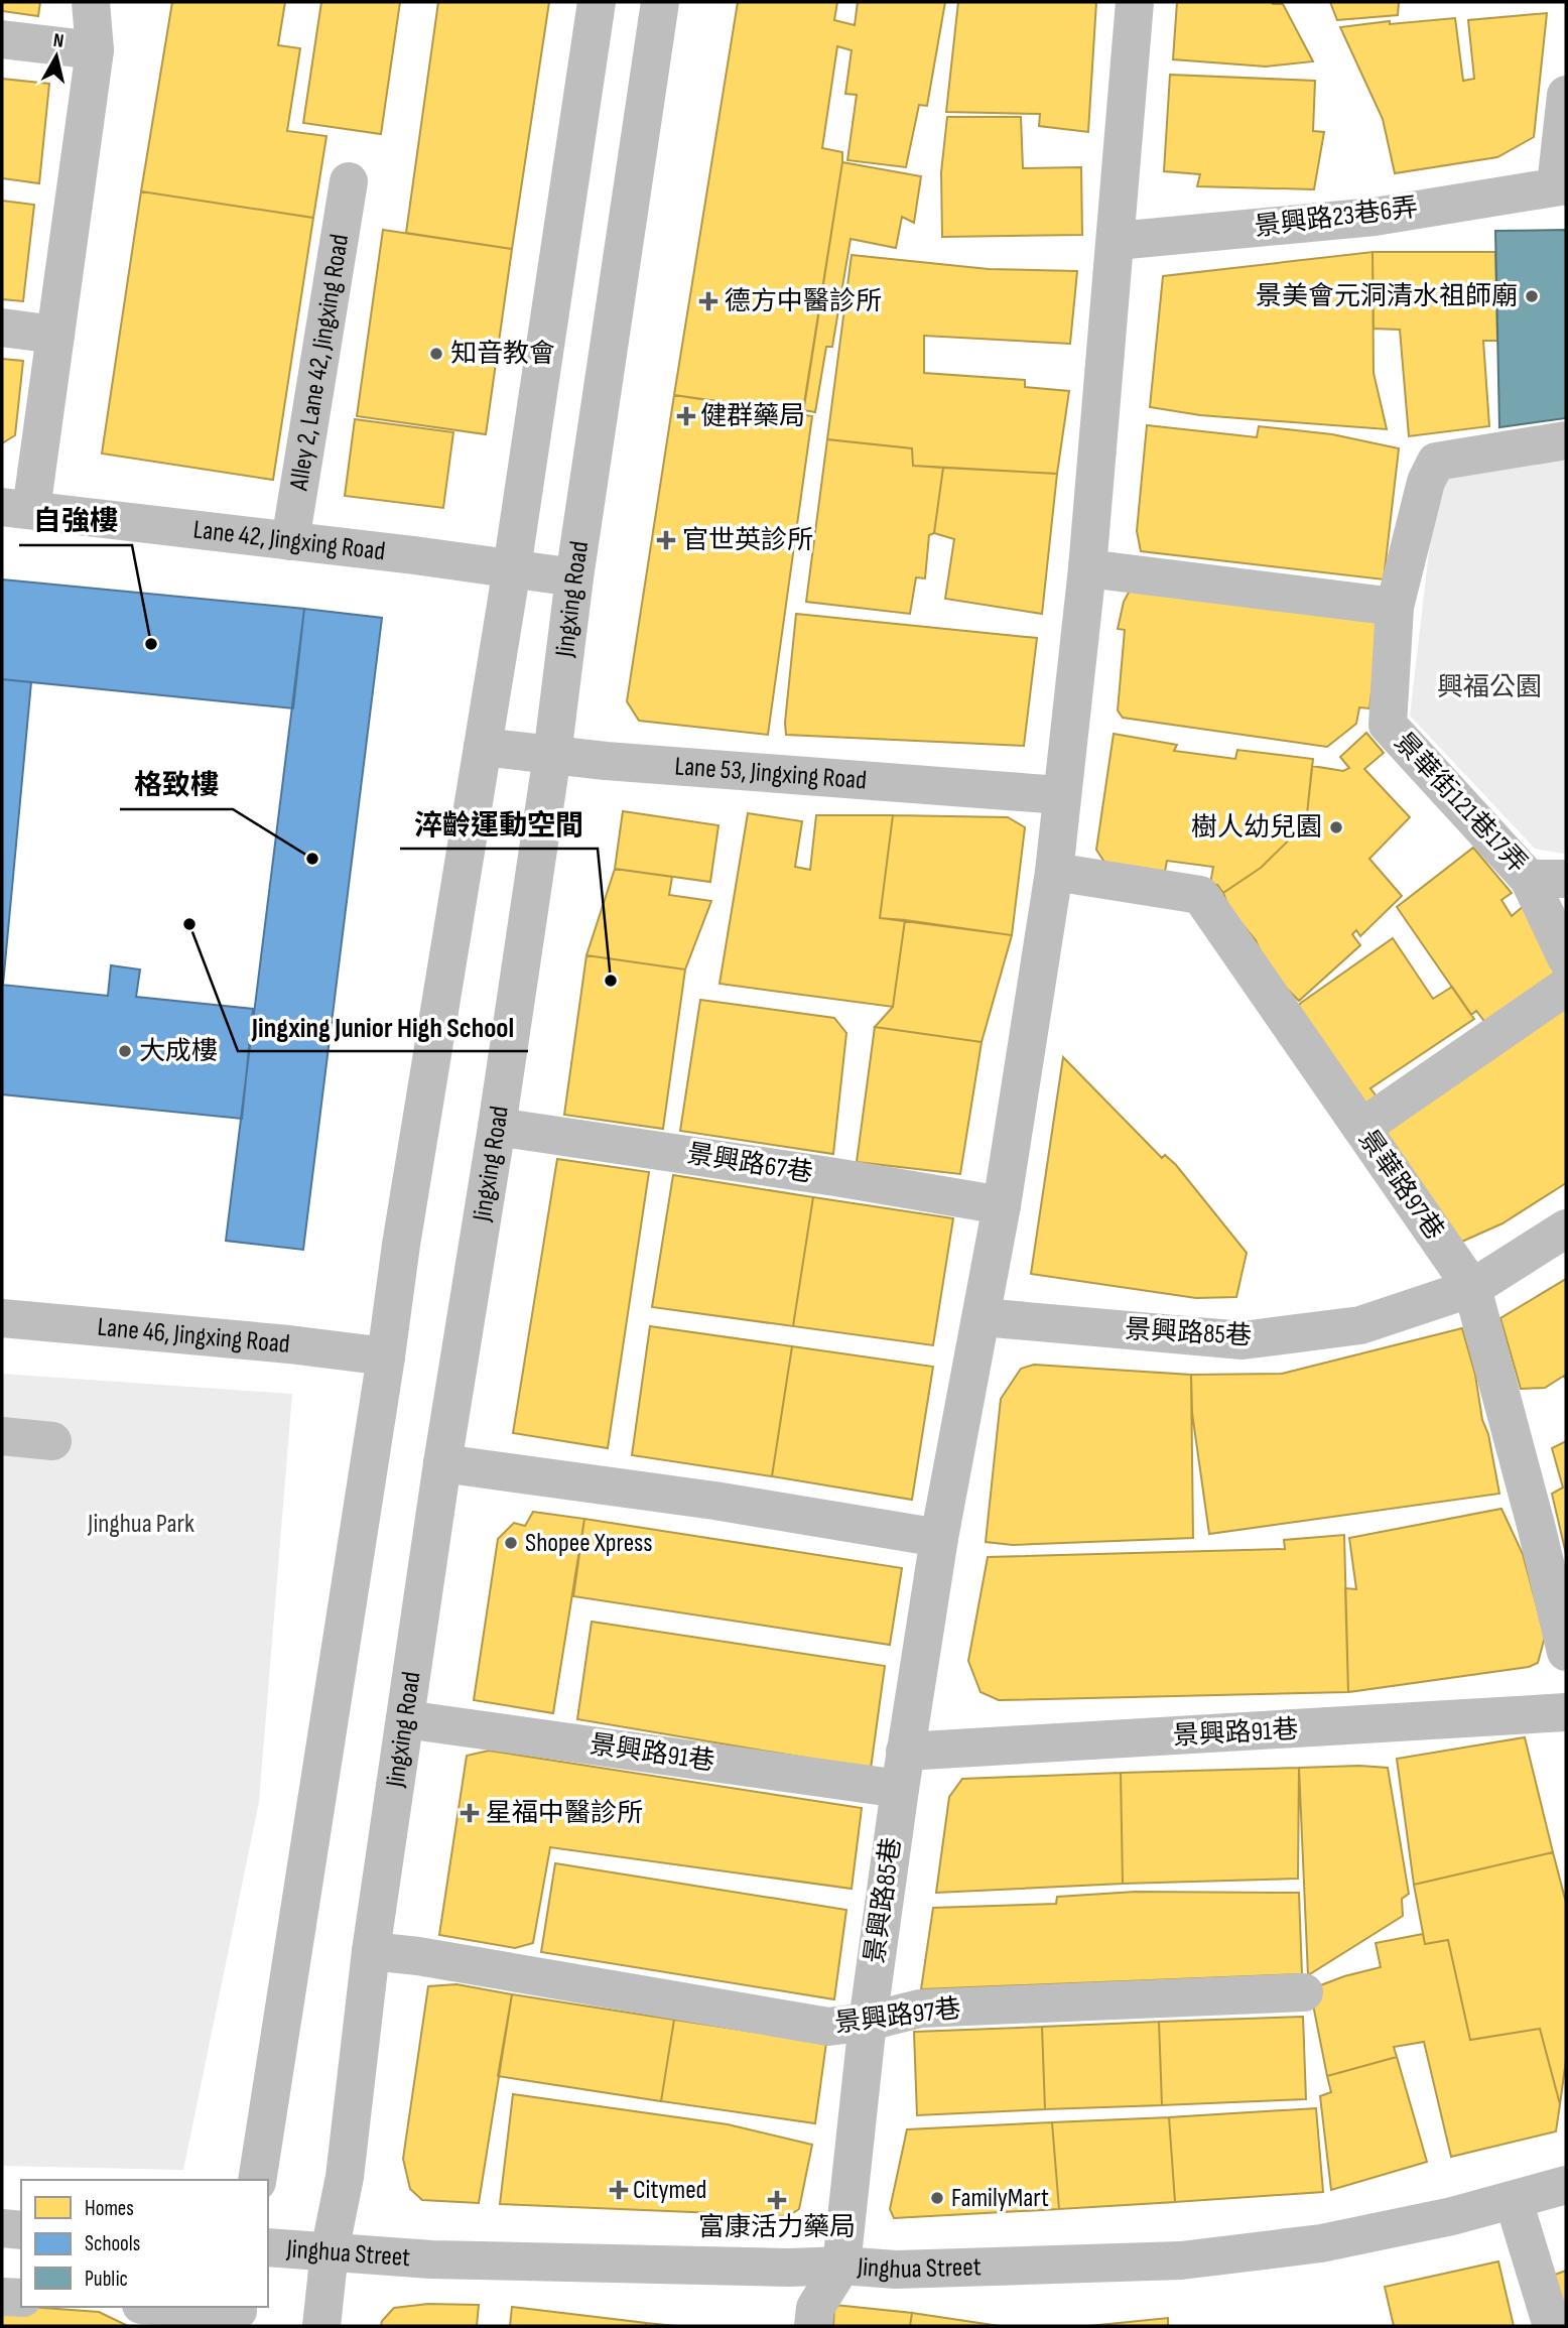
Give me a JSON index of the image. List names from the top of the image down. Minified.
{"streets":{"street":["景興路23巷6弄","Alley 2, Lane 42, Jingxing Road","Lane 42, Jingxing Road","Jingxing Road","Lane 53, Jingxing Road","景華街121巷17弄","景興路67巷","景華路97巷","景興路85巷","Lane 46, Jingxing Road","景興路91巷","景興路97巷","Jinghua Street"]},"crossings":[["Alley 2, Lane 42, Jingxing Road","Lane 42, Jingxing Road"],["Lane 42, Jingxing Road","Jingxing Road"],["Jingxing Road","Lane 53, Jingxing Road"],["Jingxing Road","景興路67巷"],["Jingxing Road","景興路91巷"],["Jingxing Road","景興路97巷"],["Jingxing Road","Jinghua Street"],["Lane 53, Jingxing Road","景興路85巷"],["景興路67巷","景興路85巷"],["景華路97巷","景興路85巷"],["景興路85巷","景興路91巷"],["景興路85巷","景興路97巷"],["景興路85巷","Jinghua Street"]],"parks":["興福公園","Jinghua Park"],"places":{"other":["景美會元洞清水祖師廟","知音教會","自強樓","樹人幼兒園","格致樓","Jingxing Junior High School","淬齡運動空間","大成樓","Shopee Xpress","FamilyMart"],"health":["德方中醫診所","健群藥局","官世英診所","星福中醫診所","Citymed","富康活力藥局"]},"legend":["Homes","Schools","Public"],"north":"top"}
